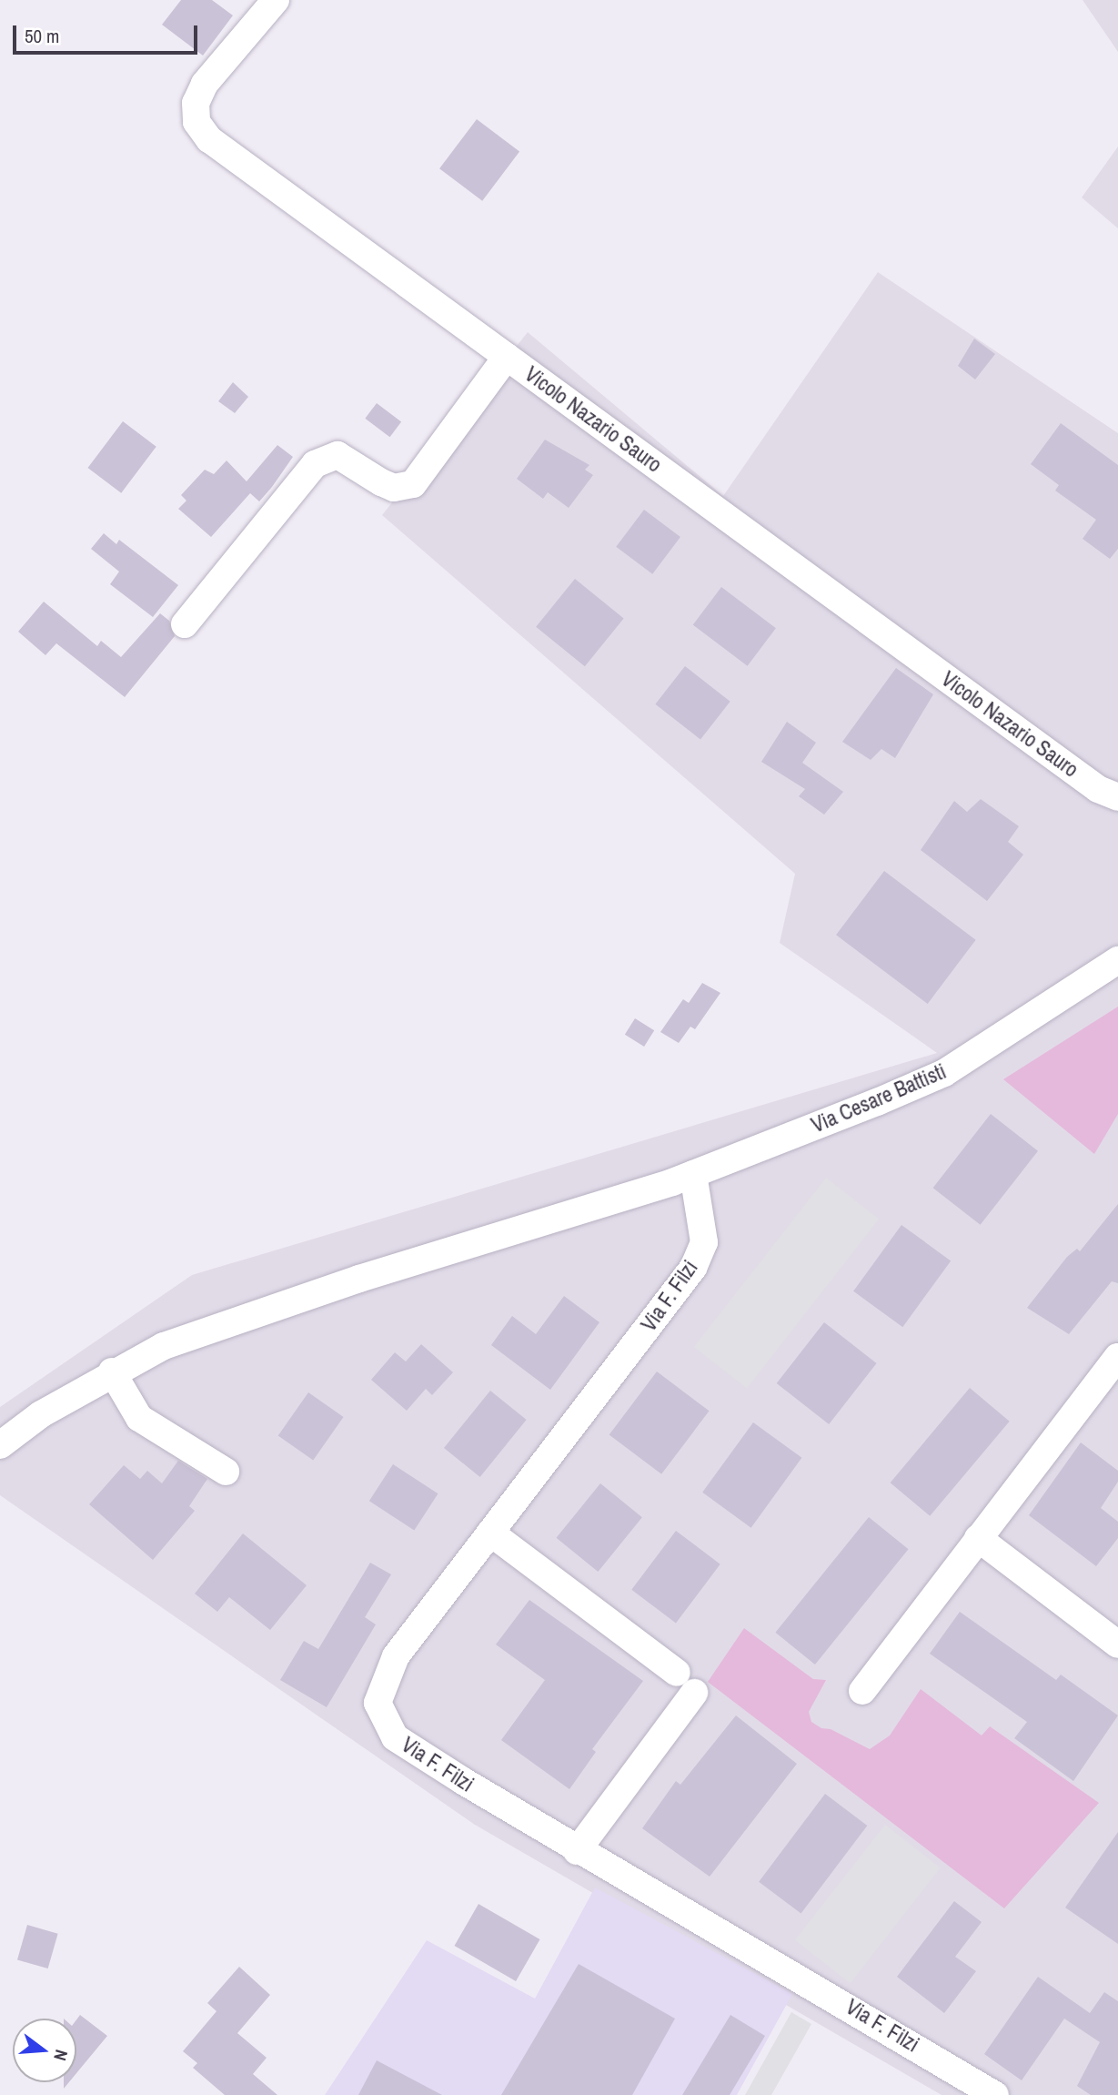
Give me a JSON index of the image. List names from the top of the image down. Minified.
{"streets":{"street":["Vicolo Nazario Sauro","Via Cesare Battisti","Via F. Filzi"]},"crossings":[["Via Cesare Battisti","Via F. Filzi"]],"scale_bar":"50 m","north":"right"}
